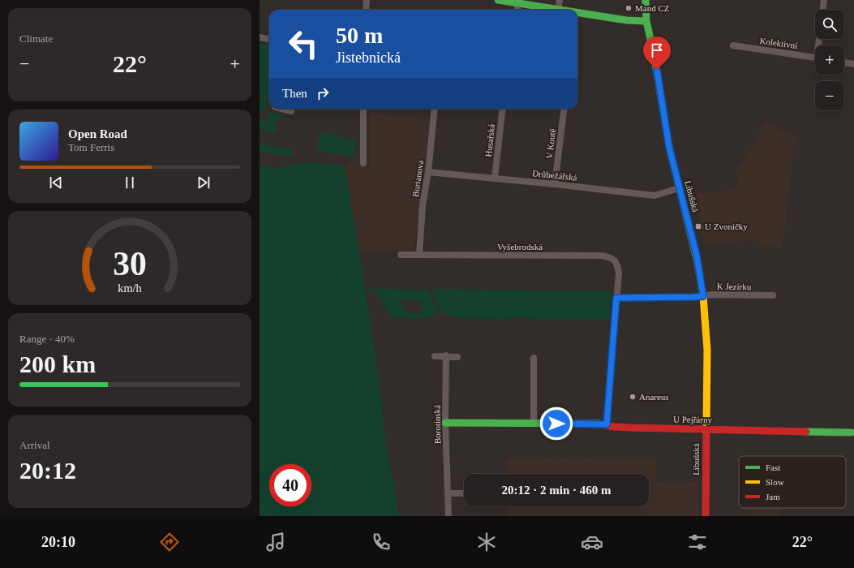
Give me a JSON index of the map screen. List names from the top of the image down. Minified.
{"streets":{"street":["Kolektivní","Husařská","V Koutě","Drůbežářská","Burianova","Libušská","Vyšebrodská","K Jezírku","U Pejřárny","Borotínská"]},"crossings":[["Husařská","Drůbežářská"],["V Koutě","Drůbežářská"],["Drůbežářská","Burianova"],["Drůbežářská","Libušská"],["Burianova","Vyšebrodská"],["Libušská","K Jezírku"],["Libušská","U Pejřárny"],["Vyšebrodská","K Jezírku"],["U Pejřárny","Borotínská"]],"places":{"other":["Mand CZ","Anareus"],"transit":["U Zvoničky"]},"legend":["Fast","Slow","Jam"],"page":{"tile":["Climate",["Range · 40%","200 km"],["Arrival","20:12"]],"map_buttons":["+","−"],"turn":["50 m","Jistebnická"],"heat":["−","22°","+"],"then":"Then","song":["Open Road","Tom Ferris"],"limit":"40","trip":"20:12 · 2 min · 460 m","tabs":["20:10","22°"],"gauge":["30","km/h"]}}
